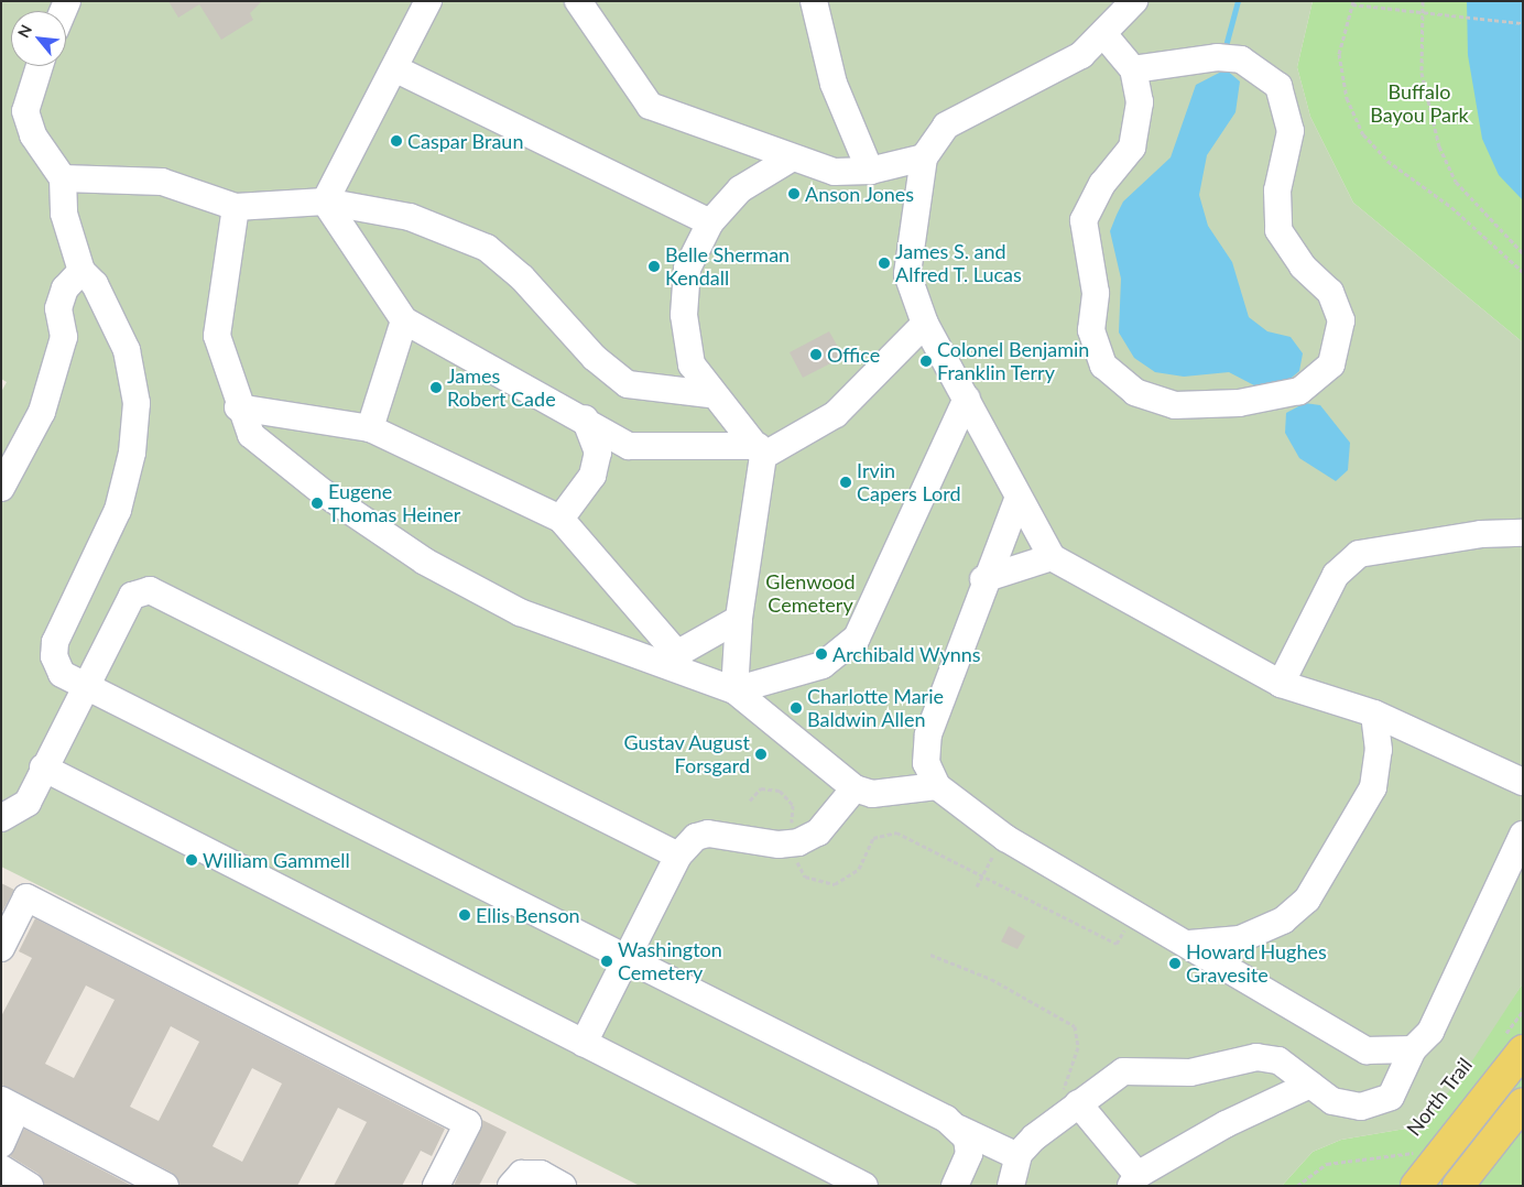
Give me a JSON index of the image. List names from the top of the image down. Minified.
{"streets":{"path":["North Trail"]},"parks":["Buffalo Bayou Park","Glenwood Cemetery"],"places":["Caspar Braun","Anson Jones","James S. and Alfred T. Lucas","Belle Sherman Kendall","Office","Colonel Benjamin Franklin Terry","James Robert Cade","Irvin Capers Lord","Eugene Thomas Heiner","Archibald Wynns","Charlotte Marie Baldwin Allen","Gustav August Forsgard","William Gammell","Ellis Benson","Washington Cemetery","Howard Hughes Gravesite"],"north":"top left"}
